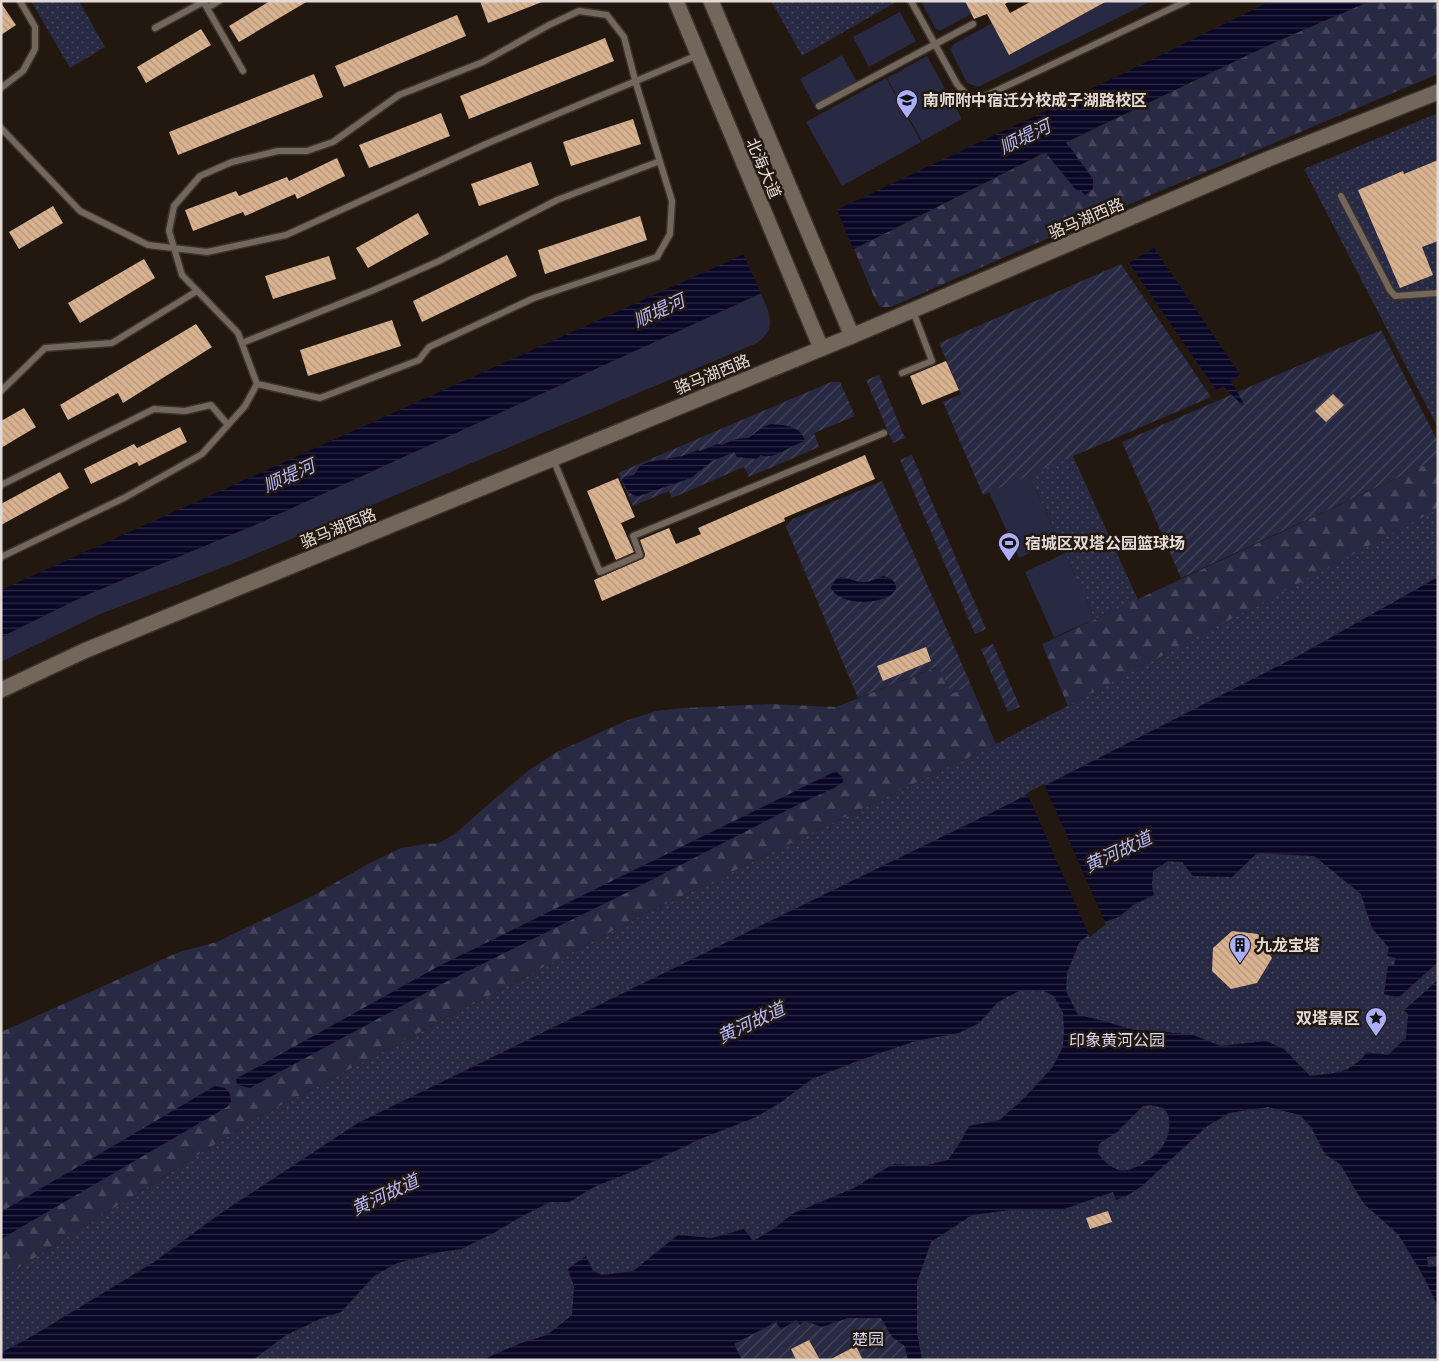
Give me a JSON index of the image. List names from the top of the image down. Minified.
{"streets":{"street":["北海大道","骆马湖西路"]},"crossings":[["北海大道","骆马湖西路"]],"water":["顺堤河","黄河故道"],"parks":["印象黄河公园","楚园"],"places":{"school or university":["南师附中宿迁分校成子湖路校区"],"sports":["宿城区双塔公园篮球场"],"building":["九龙宝塔"],"place":["双塔景区"]}}
